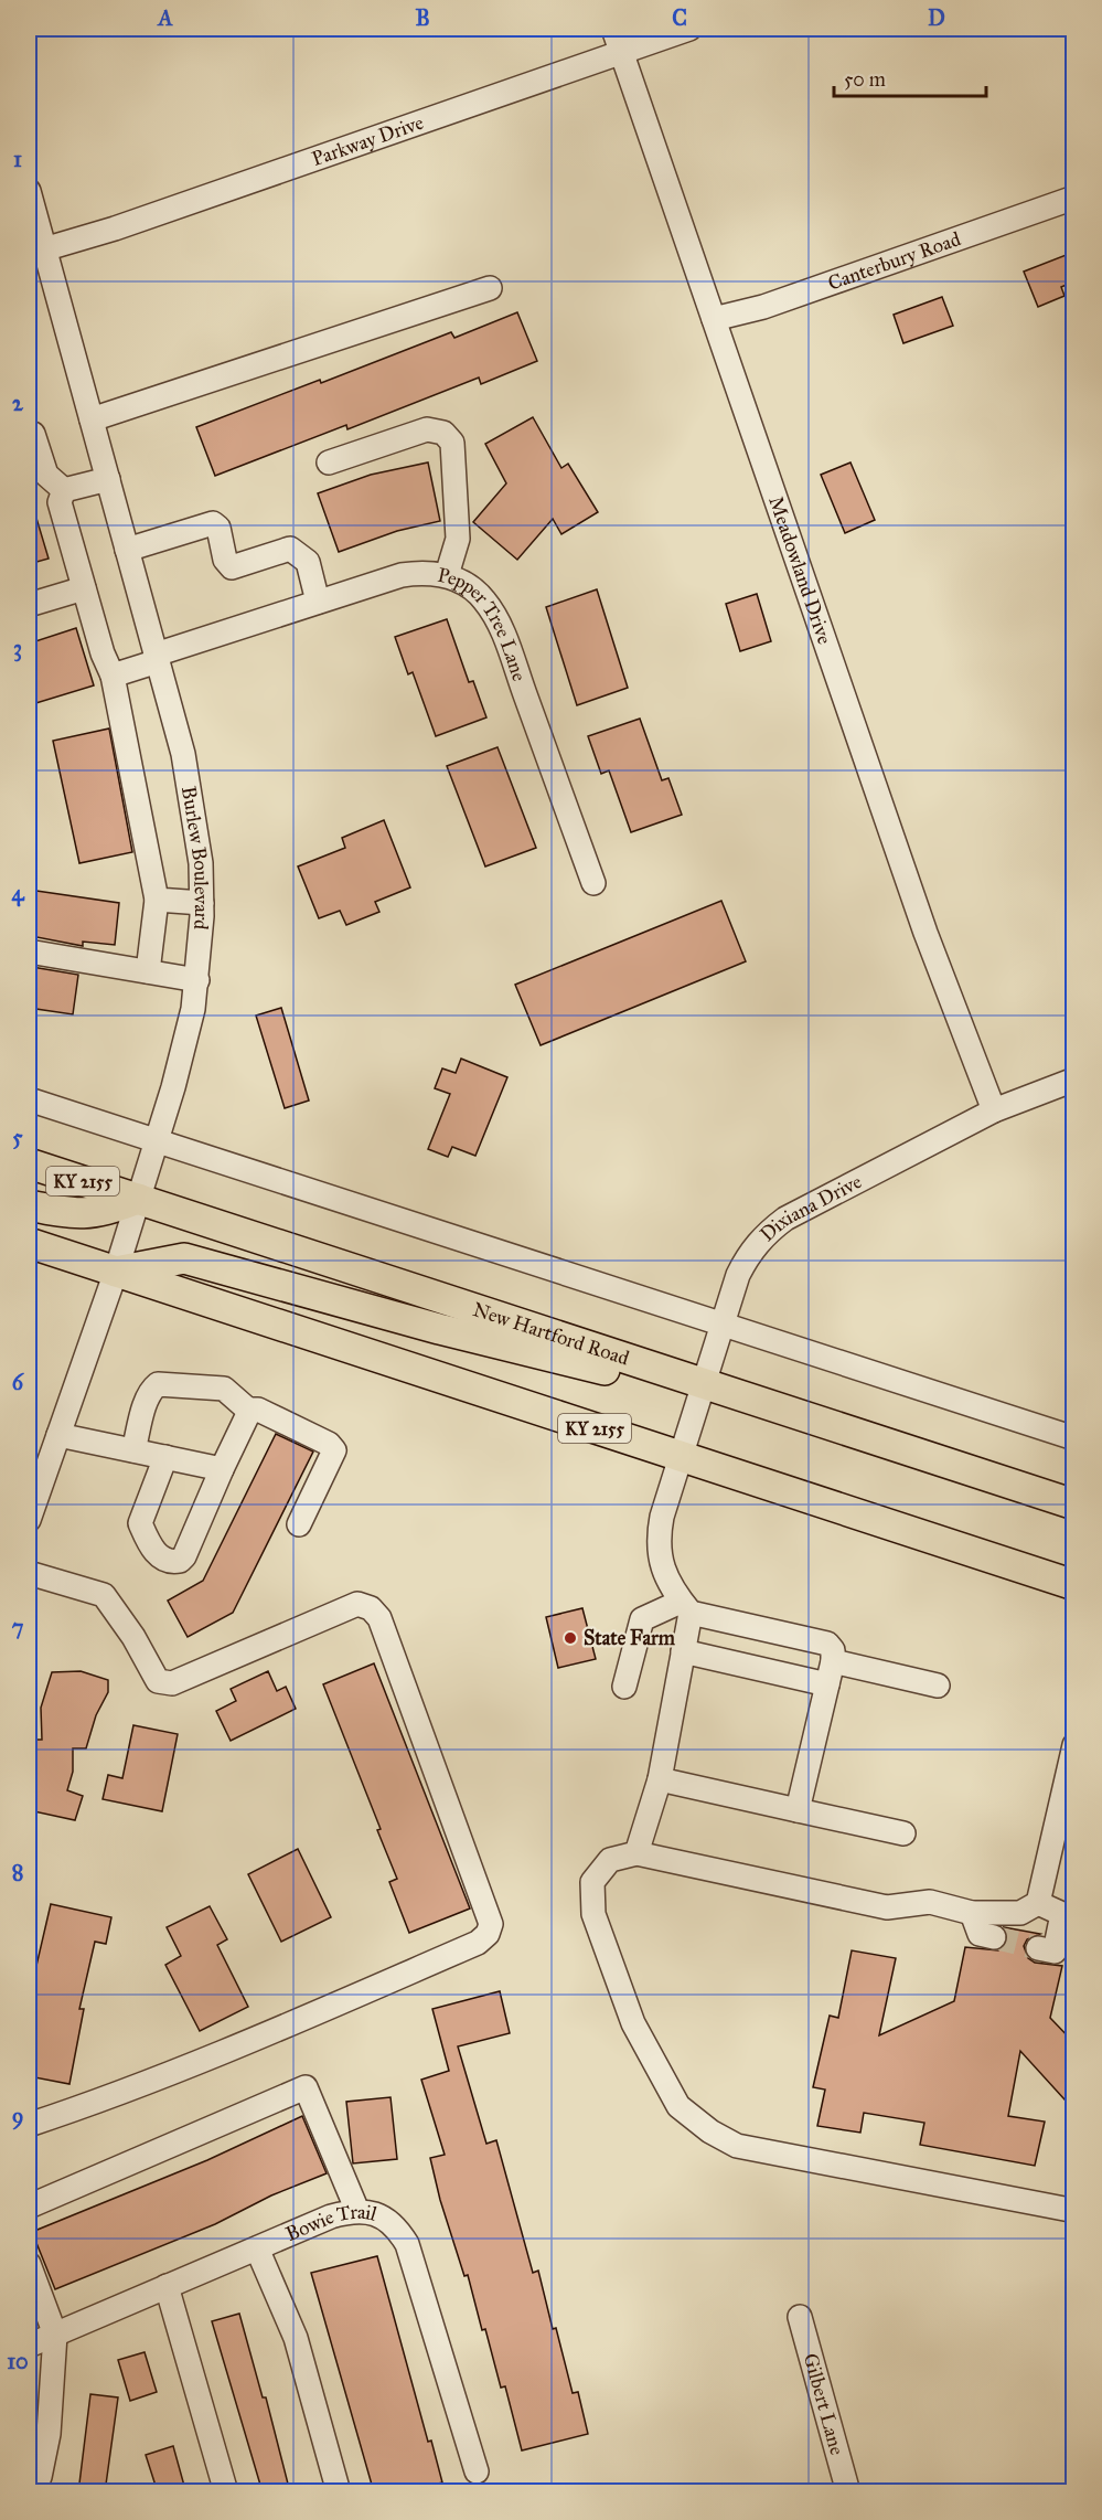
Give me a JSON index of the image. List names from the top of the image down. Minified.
{"streets":{"main road":["KY 2155","New Hartford Road"],"street":["Parkway Drive","Canterbury Road","Meadowland Drive","Pepper Tree Lane","Burlew Boulevard","Dixiana Drive","Bowie Trail","Gilbert Lane"]},"crossings":[["Parkway Drive","Meadowland Drive"],["Parkway Drive","Burlew Boulevard"],["Canterbury Road","Meadowland Drive"],["Meadowland Drive","Dixiana Drive"],["Pepper Tree Lane","Burlew Boulevard"],["Burlew Boulevard","KY 2155"],["Burlew Boulevard","New Hartford Road"],["KY 2155","Dixiana Drive"],["Dixiana Drive","New Hartford Road"]],"places":["State Farm"],"scale_bar":"50 m","grid":{"columns":["A","B","C","D"],"rows":["1","2","3","4","5","6","7","8","9","10"]}}
